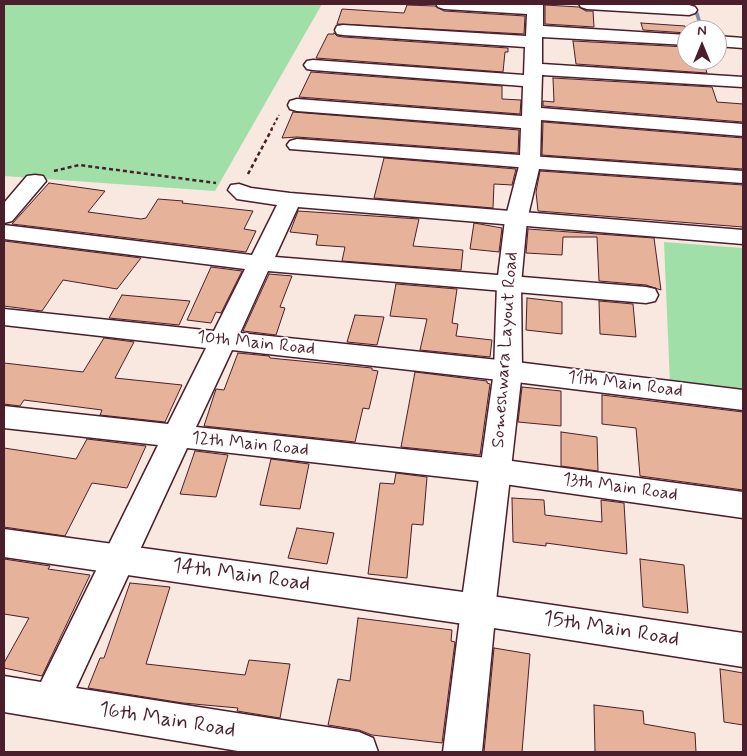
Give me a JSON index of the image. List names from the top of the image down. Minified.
{"streets":{"street":["10th Main Road","Someshwara Layout Road","11th Main Road","12th Main Road","13th Main Road","14th Main Road","15th Main Road","16th Main Road"]},"crossings":[["10th Main Road","Someshwara Layout Road"],["10th Main Road","11th Main Road"],["Someshwara Layout Road","11th Main Road"],["Someshwara Layout Road","12th Main Road"],["Someshwara Layout Road","13th Main Road"],["Someshwara Layout Road","14th Main Road"],["Someshwara Layout Road","15th Main Road"],["12th Main Road","13th Main Road"],["14th Main Road","15th Main Road"]],"north":"top"}
